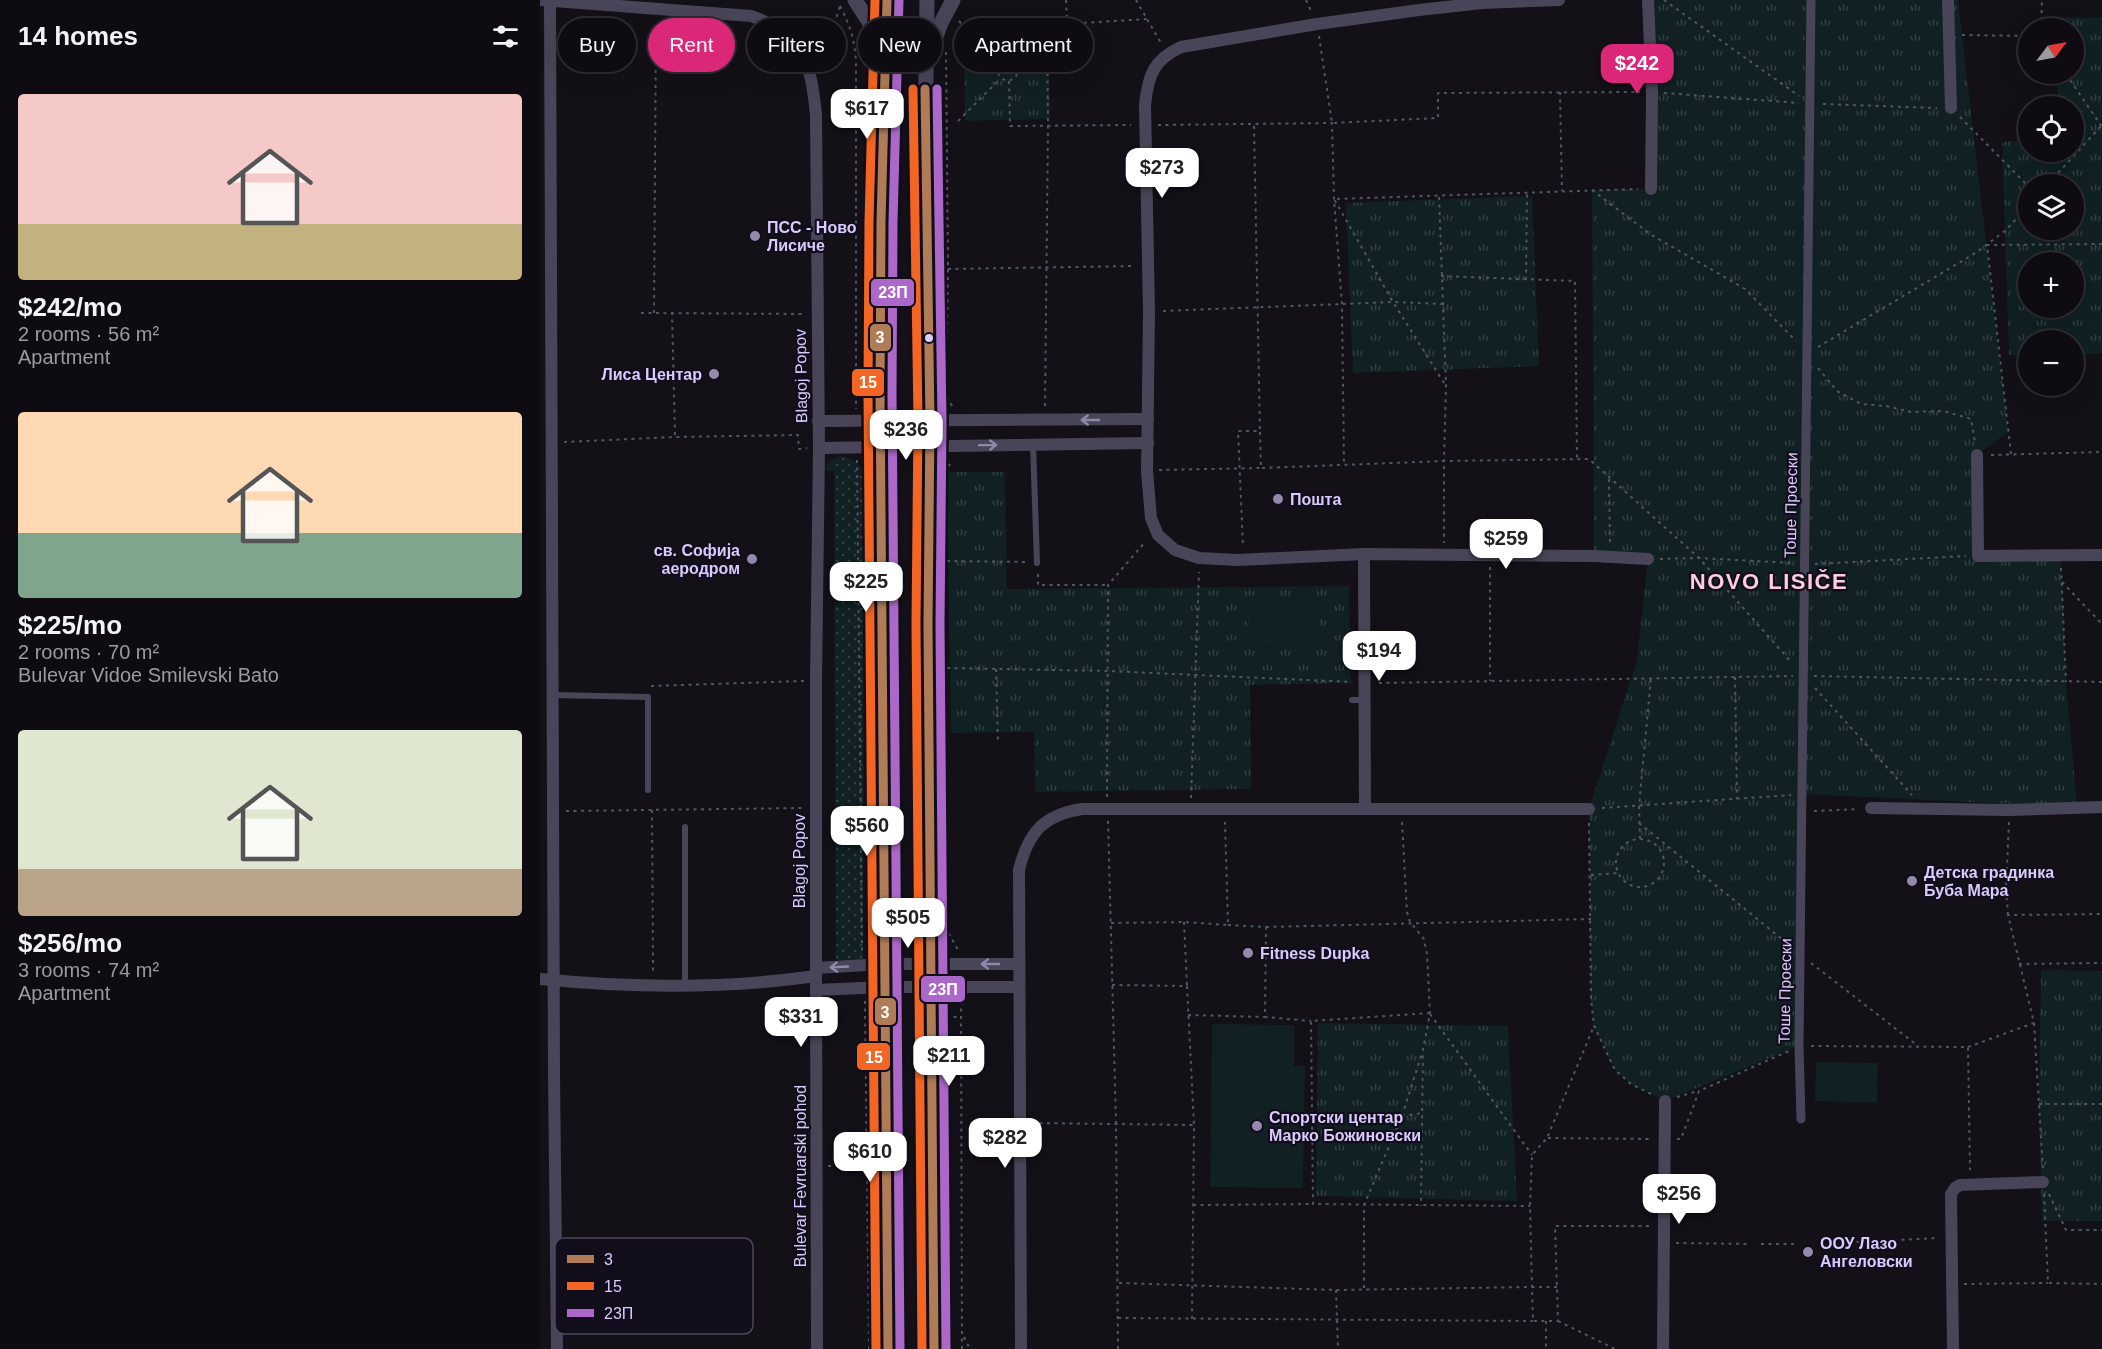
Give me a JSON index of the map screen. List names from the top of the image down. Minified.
{"streets":{"street":["Blagoj Popov","Тоше Проески","Bulevar Fevruarski pohod"]},"crossings":[["Blagoj Popov","Bulevar Fevruarski pohod"]],"districts":["NOVO LISIČE"],"places":["ПСС - Ново Лисиче","Лиса Центар","Пошта","св. Софија аеродром","Детска градинка Буба Мара","Fitness Dupka","Спортски центар Марко Божиновски","ООУ Лазо Ангеловски"],"lines":["transit line 3","transit line 15","transit line 23П"],"legend":["3","15","23П"],"north":"top right","page":{"heading":"14 homes","map_buttons":["+","−"],"chip":["Buy","Rent","Filters","New","Apartment"],"price":["$242","$617","$273","$236","$259","$225","$194","$560","$505","$331","$211","$282","$610","$256"],"list":[{"name":"$242/mo","note":"2 rooms · 56 m² · Apartment"},{"name":"$225/mo","note":"2 rooms · 70 m² · Bulevar Vidoe Smilevski Bato"},{"name":"$256/mo","note":"3 rooms · 74 m² · Apartment"}]}}
